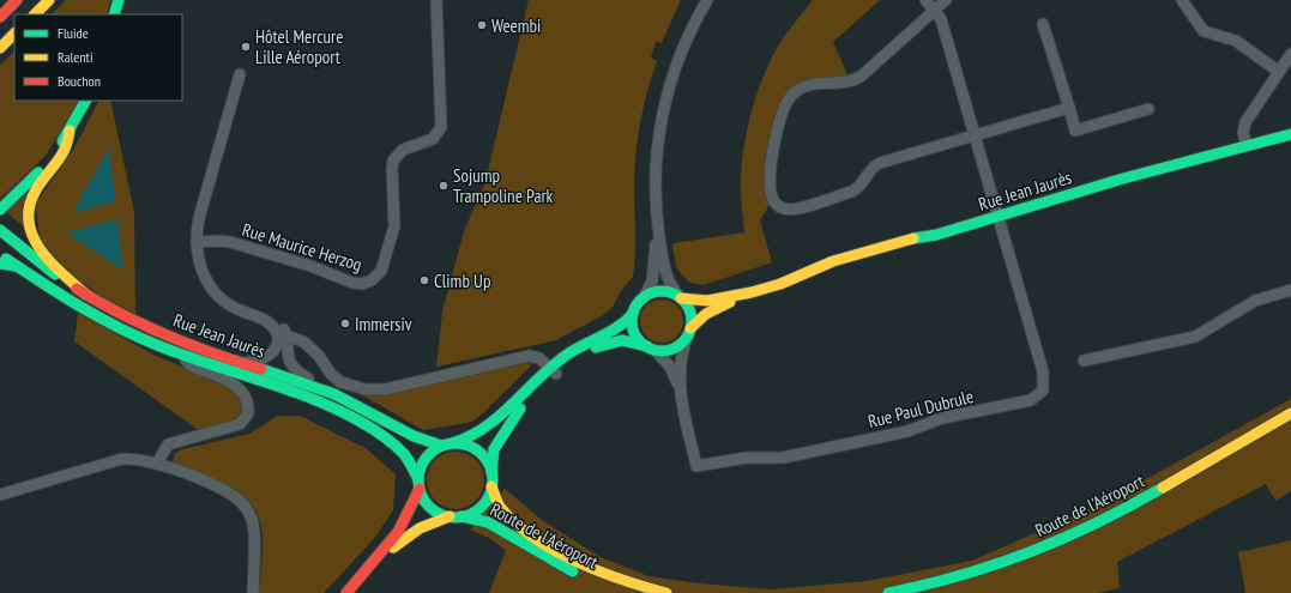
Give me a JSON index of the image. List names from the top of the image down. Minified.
{"streets":{"main road":["Rue Jean Jaurès","Route de l'Aéroport"],"street":["Rue Maurice Herzog","Rue Paul Dubrule"]},"crossings":[["Rue Jean Jaurès","Rue Maurice Herzog"],["Rue Jean Jaurès","Rue Paul Dubrule"],["Rue Jean Jaurès","Route de l'Aéroport"]],"places":["Weembi","Hôtel Mercure Lille Aéroport","Sojump Trampoline Park","Climb Up","Immersiv"],"legend":["Fluide","Ralenti","Bouchon"]}
